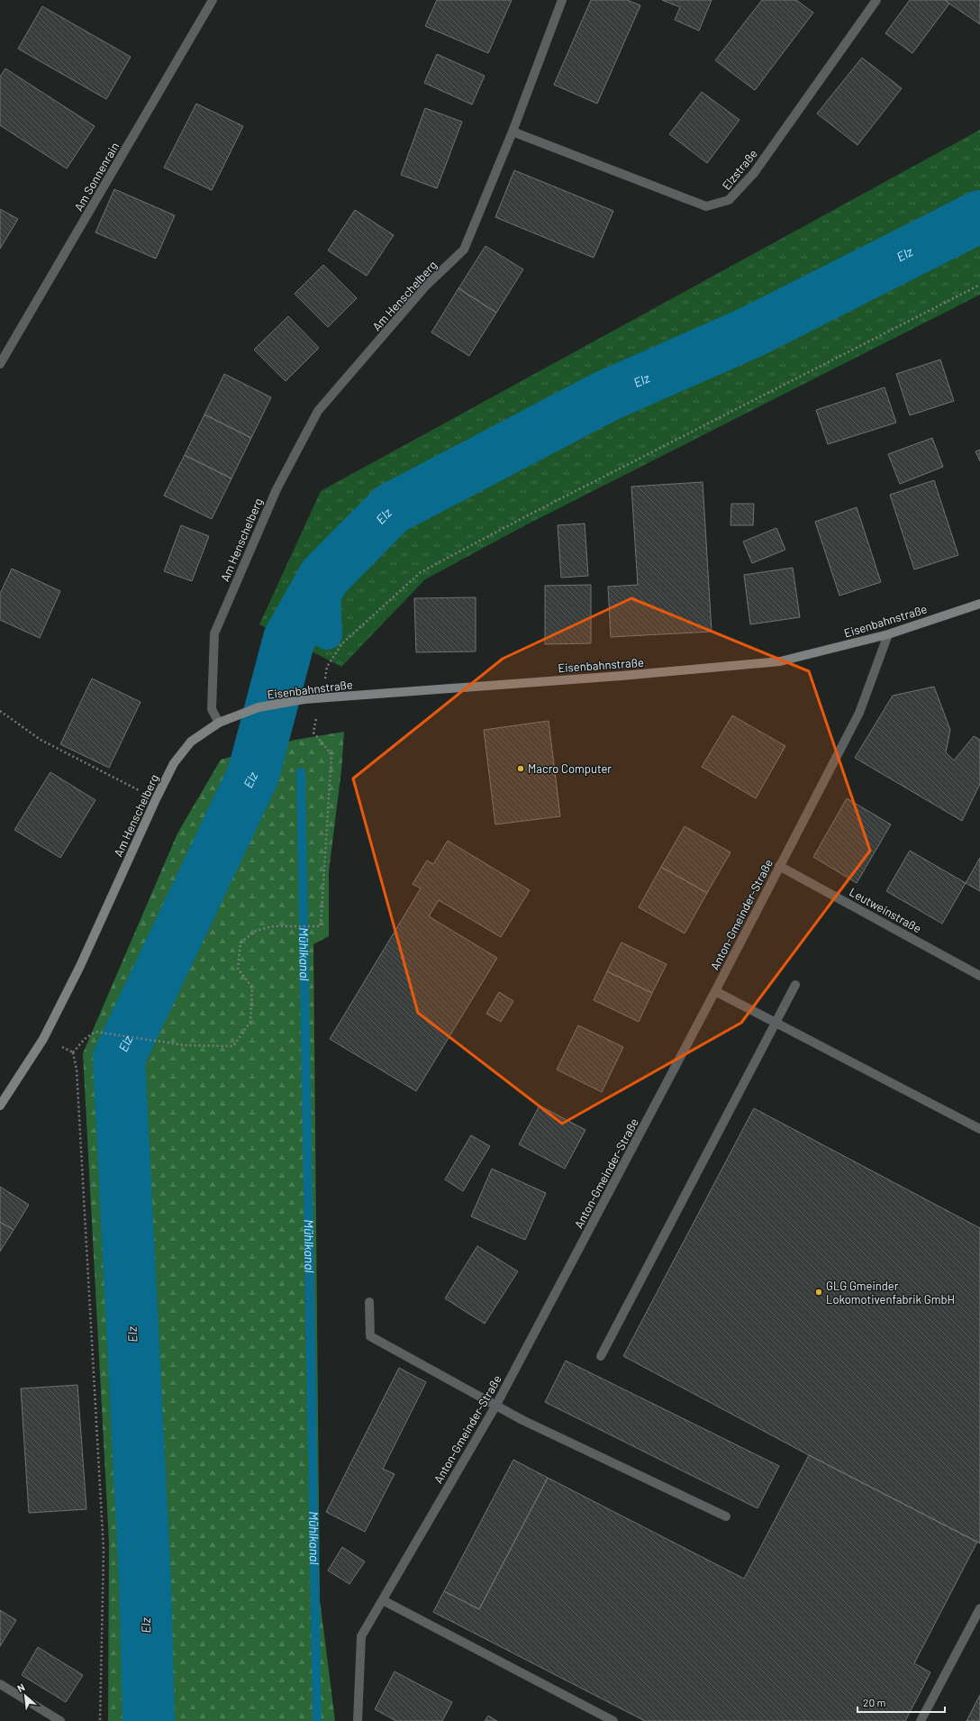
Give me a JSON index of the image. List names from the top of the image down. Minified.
{"streets":{"main road":["Am Henschelberg","Eisenbahnstraße"],"street":["Elzstraße","Am Sonnenrain","Leutweinstraße","Anton-Gmeinder-Straße"]},"crossings":[["Elzstraße","Am Henschelberg"],["Am Henschelberg","Eisenbahnstraße"],["Eisenbahnstraße","Anton-Gmeinder-Straße"],["Leutweinstraße","Anton-Gmeinder-Straße"]],"water":["Elz","Mühlkanal"],"places":["Macro Computer","GLG Gmeinder Lokomotivenfabrik GmbH"],"scale_bar":"20 m","north":"top left"}
